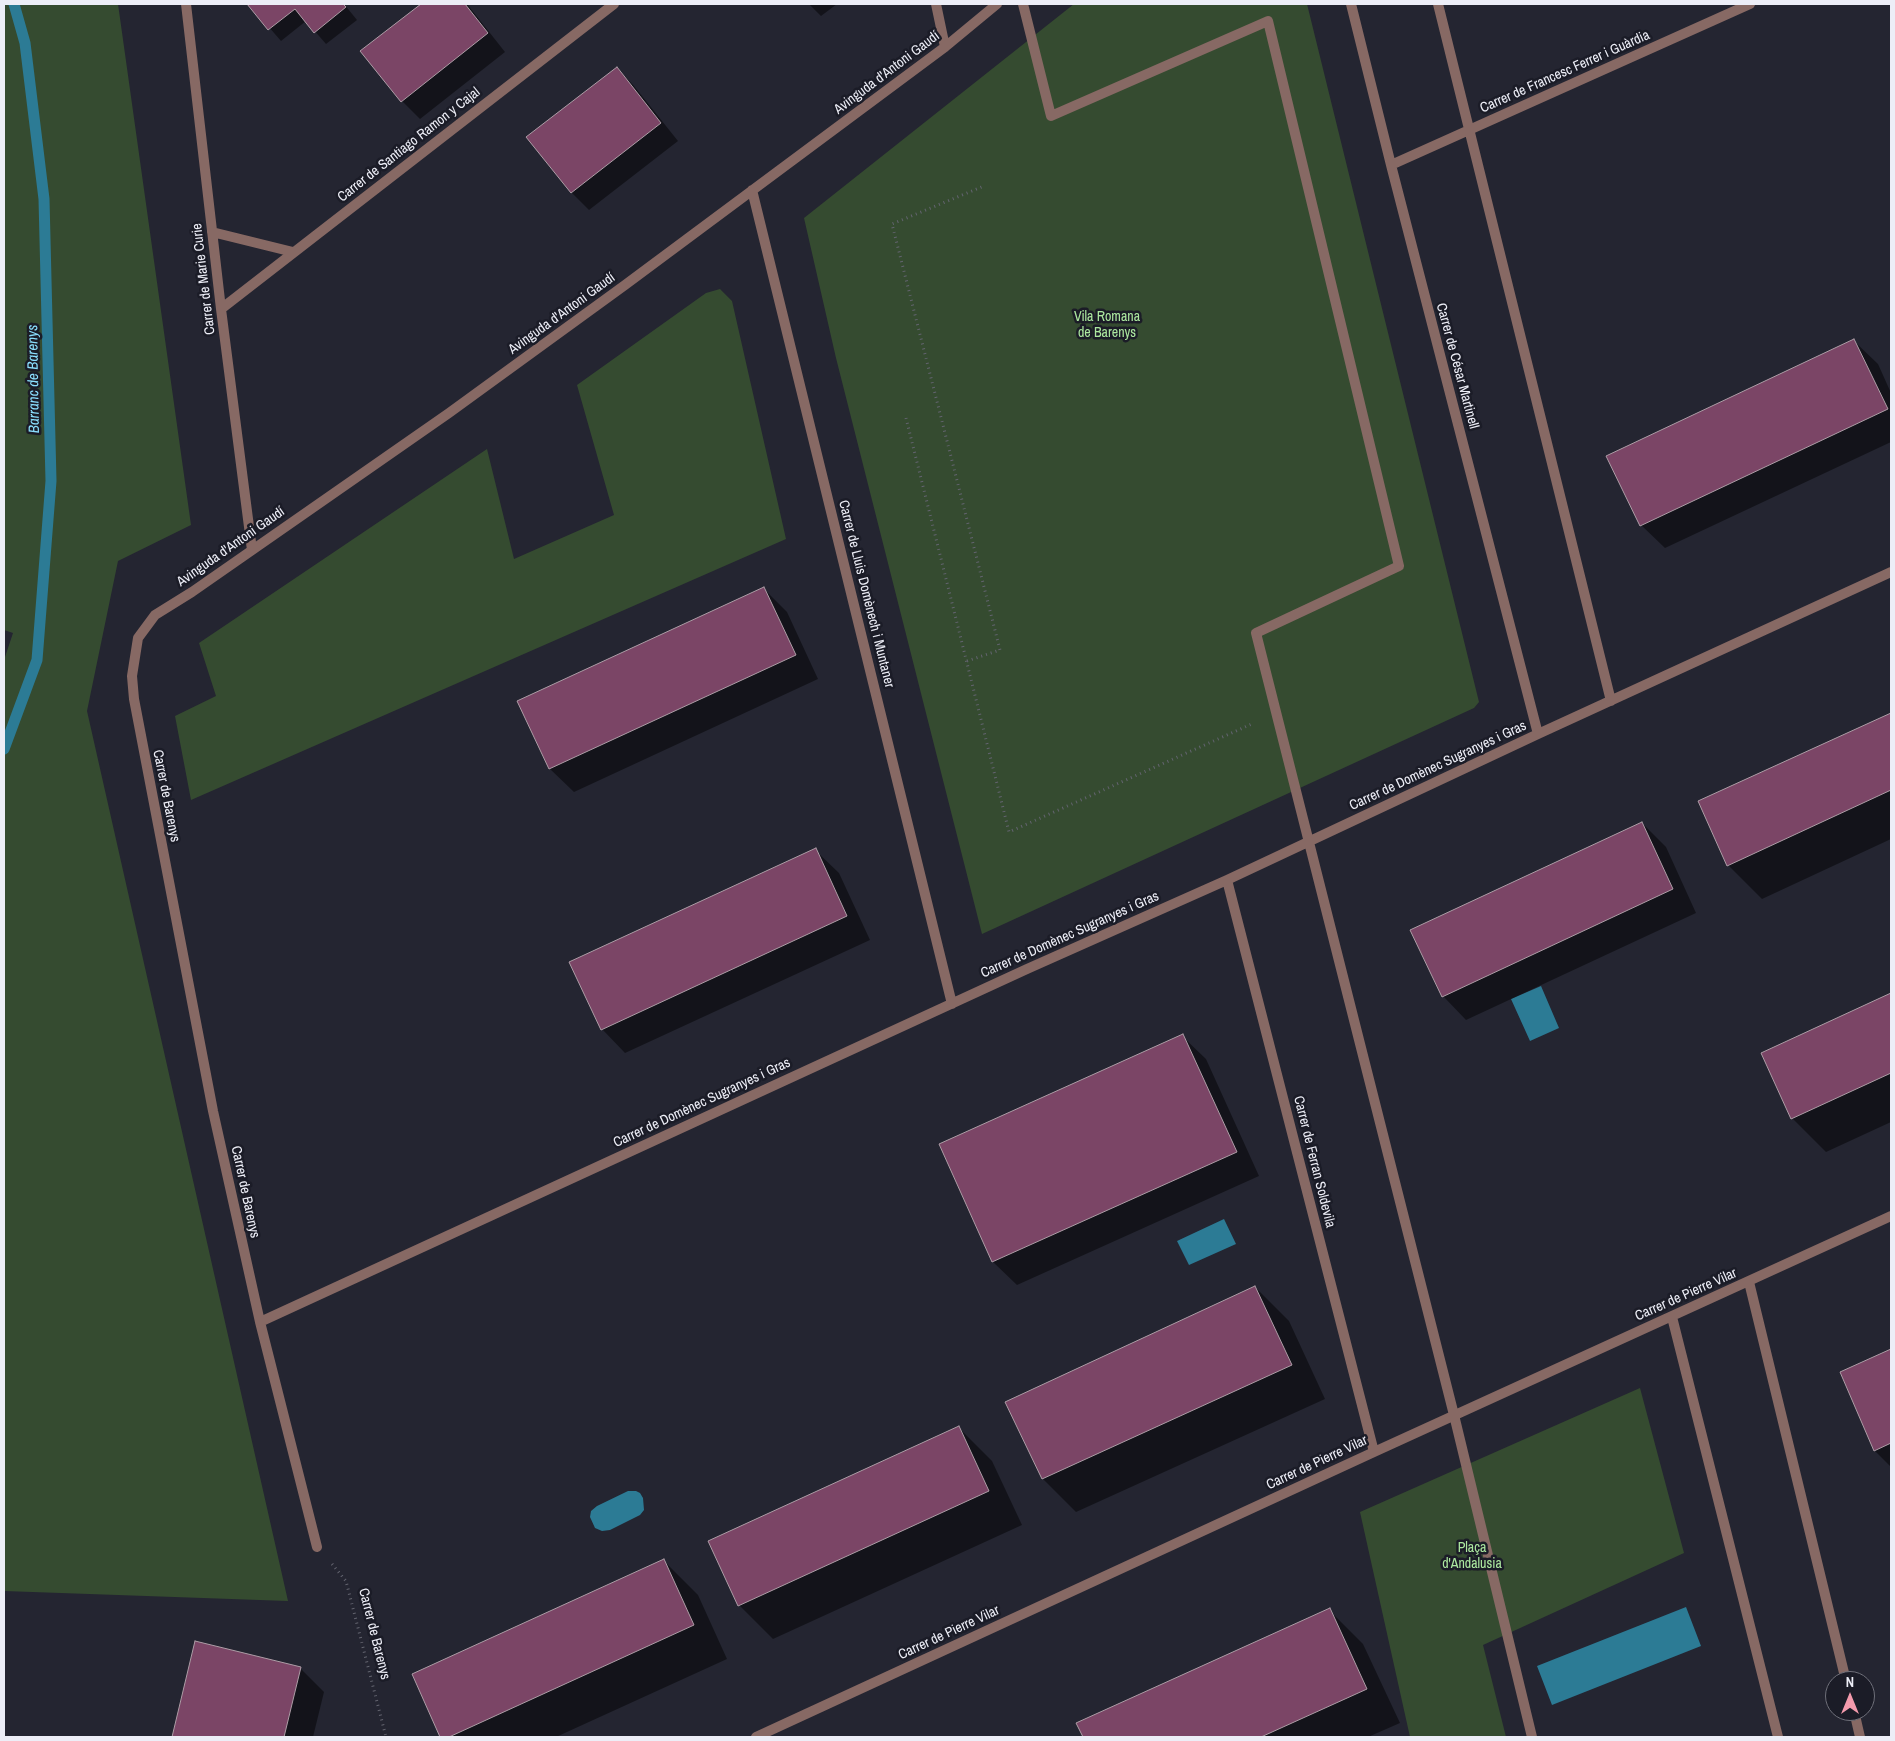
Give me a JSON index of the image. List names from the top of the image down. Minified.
{"streets":{"street":["Carrer de Francesc Ferrer i Guàrdia","Avinguda d'Antoni Gaudí","Carrer de Santiago Ramon y Cajal","Carrer de Marie Curie","Carrer de César Martinell","Carrer de Lluis Domènech i Muntaner","Carrer de Domènec Sugranyes i Gras","Carrer de Barenys","Carrer de Ferran Soldevila","Carrer de Pierre Vilar"]},"crossings":[["Carrer de Francesc Ferrer i Guàrdia","Carrer de César Martinell"],["Avinguda d'Antoni Gaudí","Carrer de Marie Curie"],["Avinguda d'Antoni Gaudí","Carrer de Lluis Domènech i Muntaner"],["Avinguda d'Antoni Gaudí","Carrer de Barenys"],["Carrer de Santiago Ramon y Cajal","Carrer de Marie Curie"],["Carrer de César Martinell","Carrer de Domènec Sugranyes i Gras"],["Carrer de Lluis Domènech i Muntaner","Carrer de Domènec Sugranyes i Gras"],["Carrer de Domènec Sugranyes i Gras","Carrer de Barenys"],["Carrer de Domènec Sugranyes i Gras","Carrer de Ferran Soldevila"],["Carrer de Ferran Soldevila","Carrer de Pierre Vilar"]],"water":["Barranc de Barenys"],"parks":["Vila Romana de Barenys","Plaça d'Andalusia"],"north":"top"}
